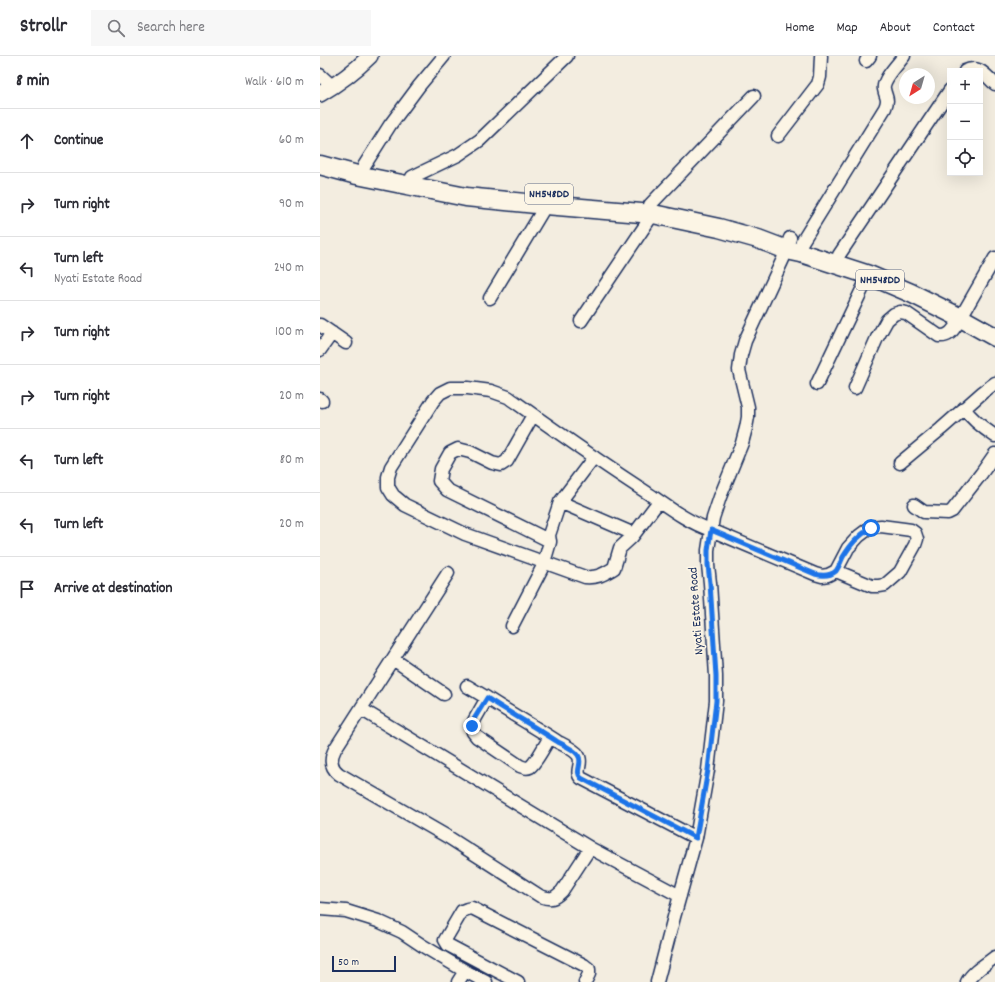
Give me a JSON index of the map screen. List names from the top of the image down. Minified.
{"streets":{"highway":["NH548DD"],"street":["Nyati Estate Road"]},"crossings":[["NH548DD","Nyati Estate Road"]],"scale_bar":"50 m","north":"bottom left","page":{"header":"Strollr","search":"Search here","nav":["Home","Map","About","Contact"],"heading":["8 min","Walk · 610 m"],"map_buttons":["+","−"],"list":[["Continue","60 m"],["Turn right","90 m"],["Turn left","Nyati Estate Road","240 m"],["Turn right","100 m"],["Turn right","20 m"],["Turn left","80 m"],["Turn left","20 m"],"Arrive at destination"],"scale":"50 m"}}
